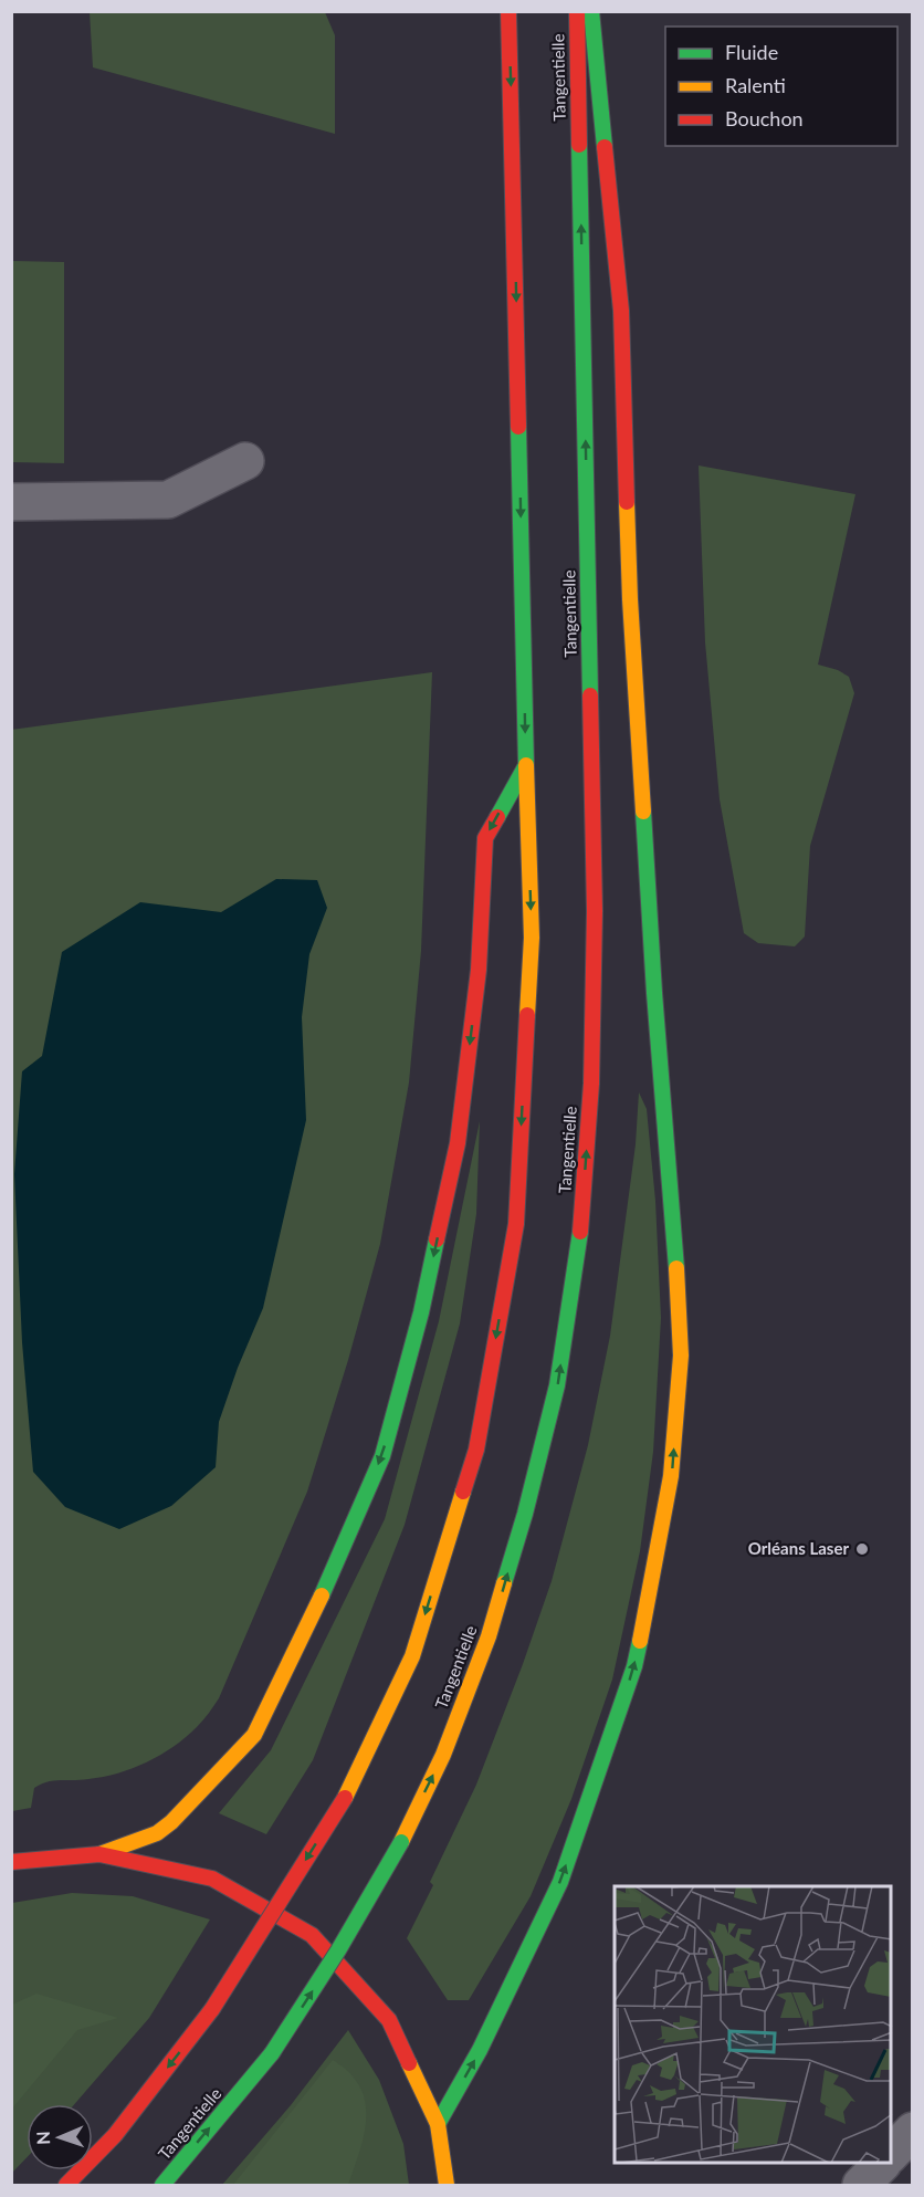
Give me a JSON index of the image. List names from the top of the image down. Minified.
{"streets":{"main road":["Tangentielle"]},"places":["Orléans Laser"],"legend":["Fluide","Ralenti","Bouchon"],"north":"left"}
